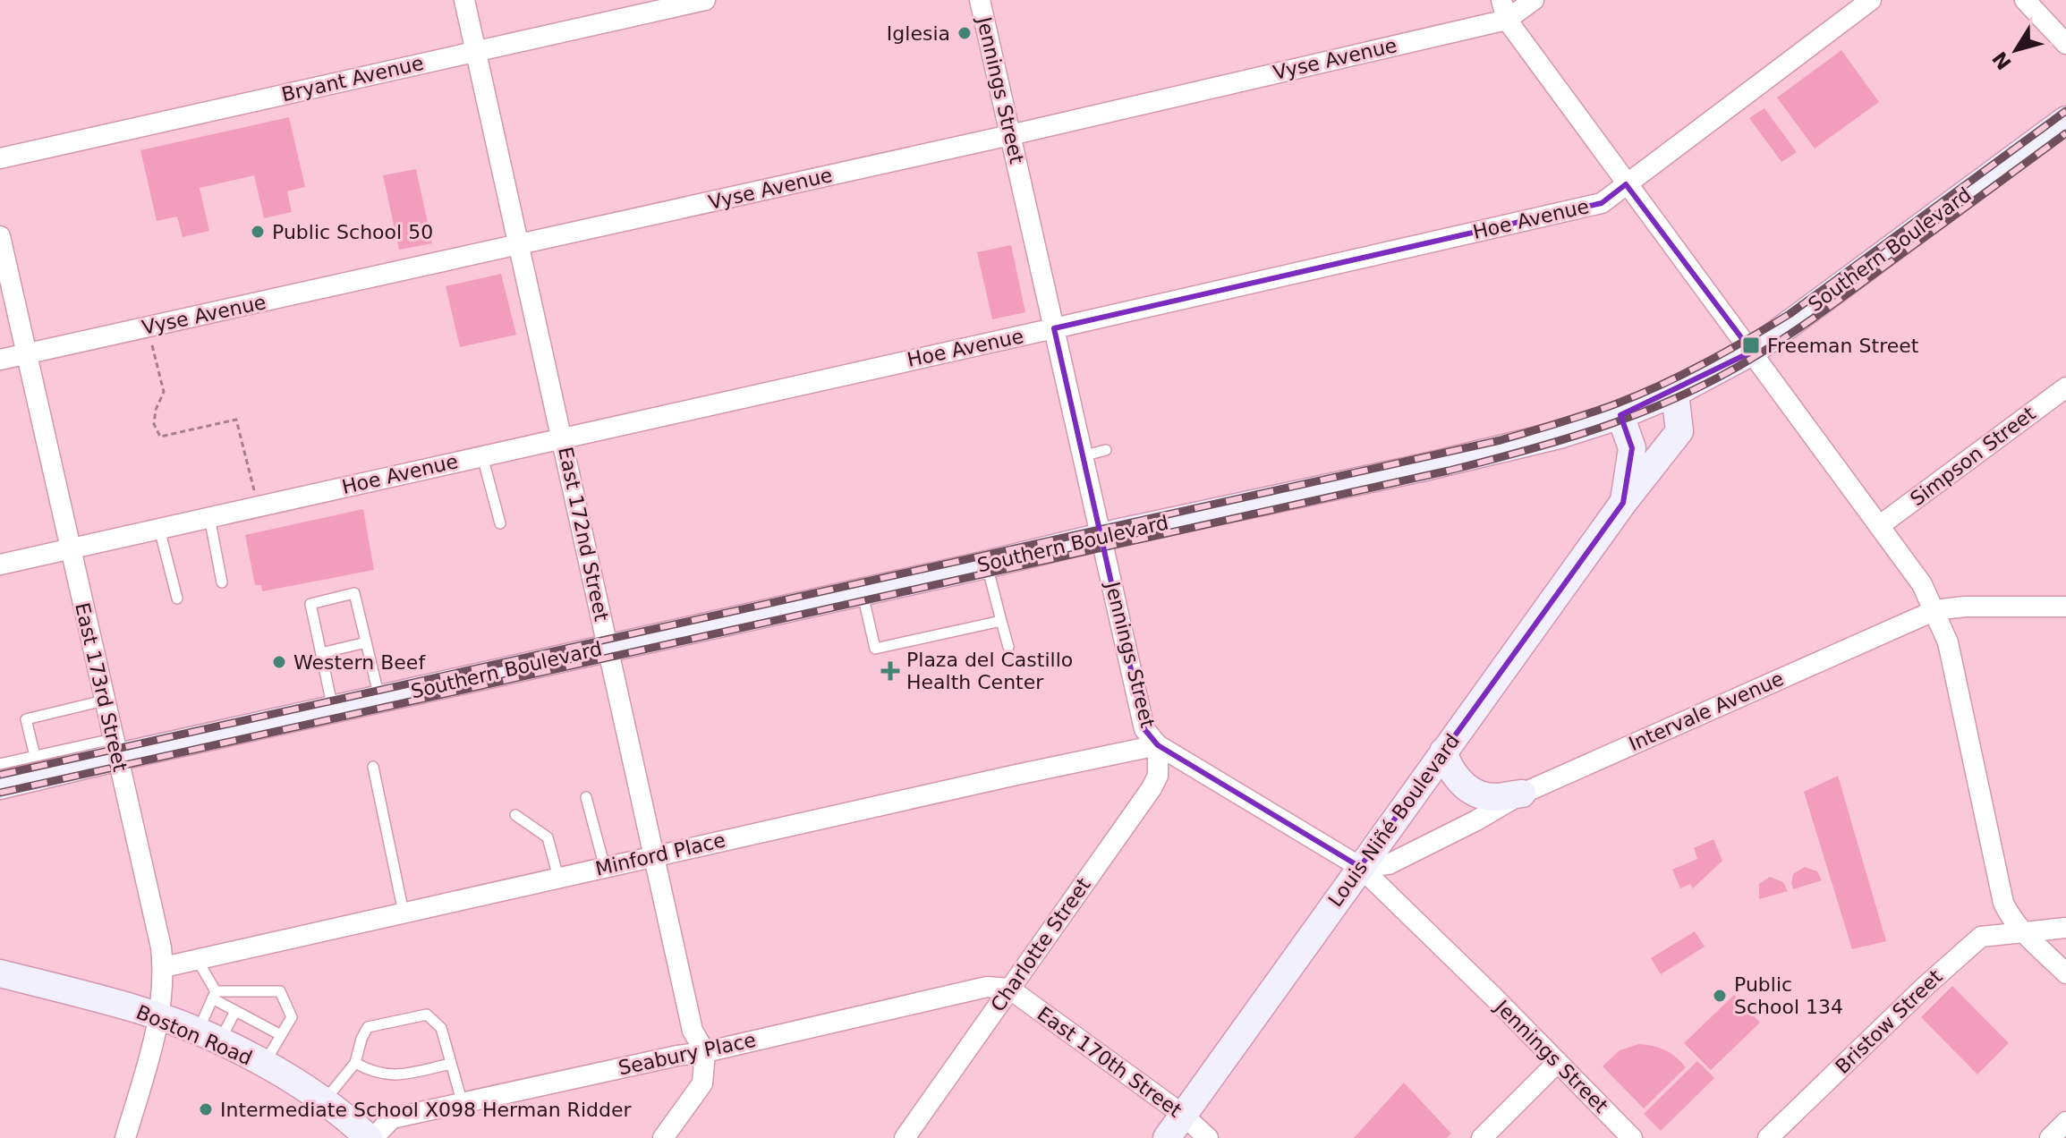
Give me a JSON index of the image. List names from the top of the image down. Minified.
{"streets":{"main road":["Southern Boulevard","Louis Niñé Boulevard","Boston Road"],"street":["Vyse Avenue","Bryant Avenue","Jennings Street","Hoe Avenue","Simpson Street","East 172nd Street","East 173rd Street","Intervale Avenue","Minford Place","Charlotte Street","Bristow Street","Seabury Place","East 170th Street"]},"crossings":[["Vyse Avenue","Jennings Street"],["Vyse Avenue","East 172nd Street"],["Vyse Avenue","East 173rd Street"],["Bryant Avenue","East 172nd Street"],["Jennings Street","Hoe Avenue"],["Jennings Street","Southern Boulevard"],["Jennings Street","Intervale Avenue"],["Jennings Street","Louis Niñé Boulevard"],["Jennings Street","Minford Place"],["Jennings Street","Charlotte Street"],["Hoe Avenue","East 172nd Street"],["Hoe Avenue","East 173rd Street"],["Southern Boulevard","East 172nd Street"],["Southern Boulevard","East 173rd Street"],["Southern Boulevard","Louis Niñé Boulevard"],["East 172nd Street","Minford Place"],["East 172nd Street","Seabury Place"],["East 173rd Street","Minford Place"],["East 173rd Street","Boston Road"],["Intervale Avenue","Louis Niñé Boulevard"],["Louis Niñé Boulevard","East 170th Street"],["Minford Place","Charlotte Street"],["Charlotte Street","Seabury Place"],["Charlotte Street","East 170th Street"],["Boston Road","Seabury Place"],["Seabury Place","East 170th Street"]],"places":{"other":["Iglesia","Public School 50","Western Beef","Public School 134","Intermediate School X098 Herman Ridder"],"transit":["Freeman Street"],"health":["Plaza del Castillo Health Center"]},"north":"bottom left"}
